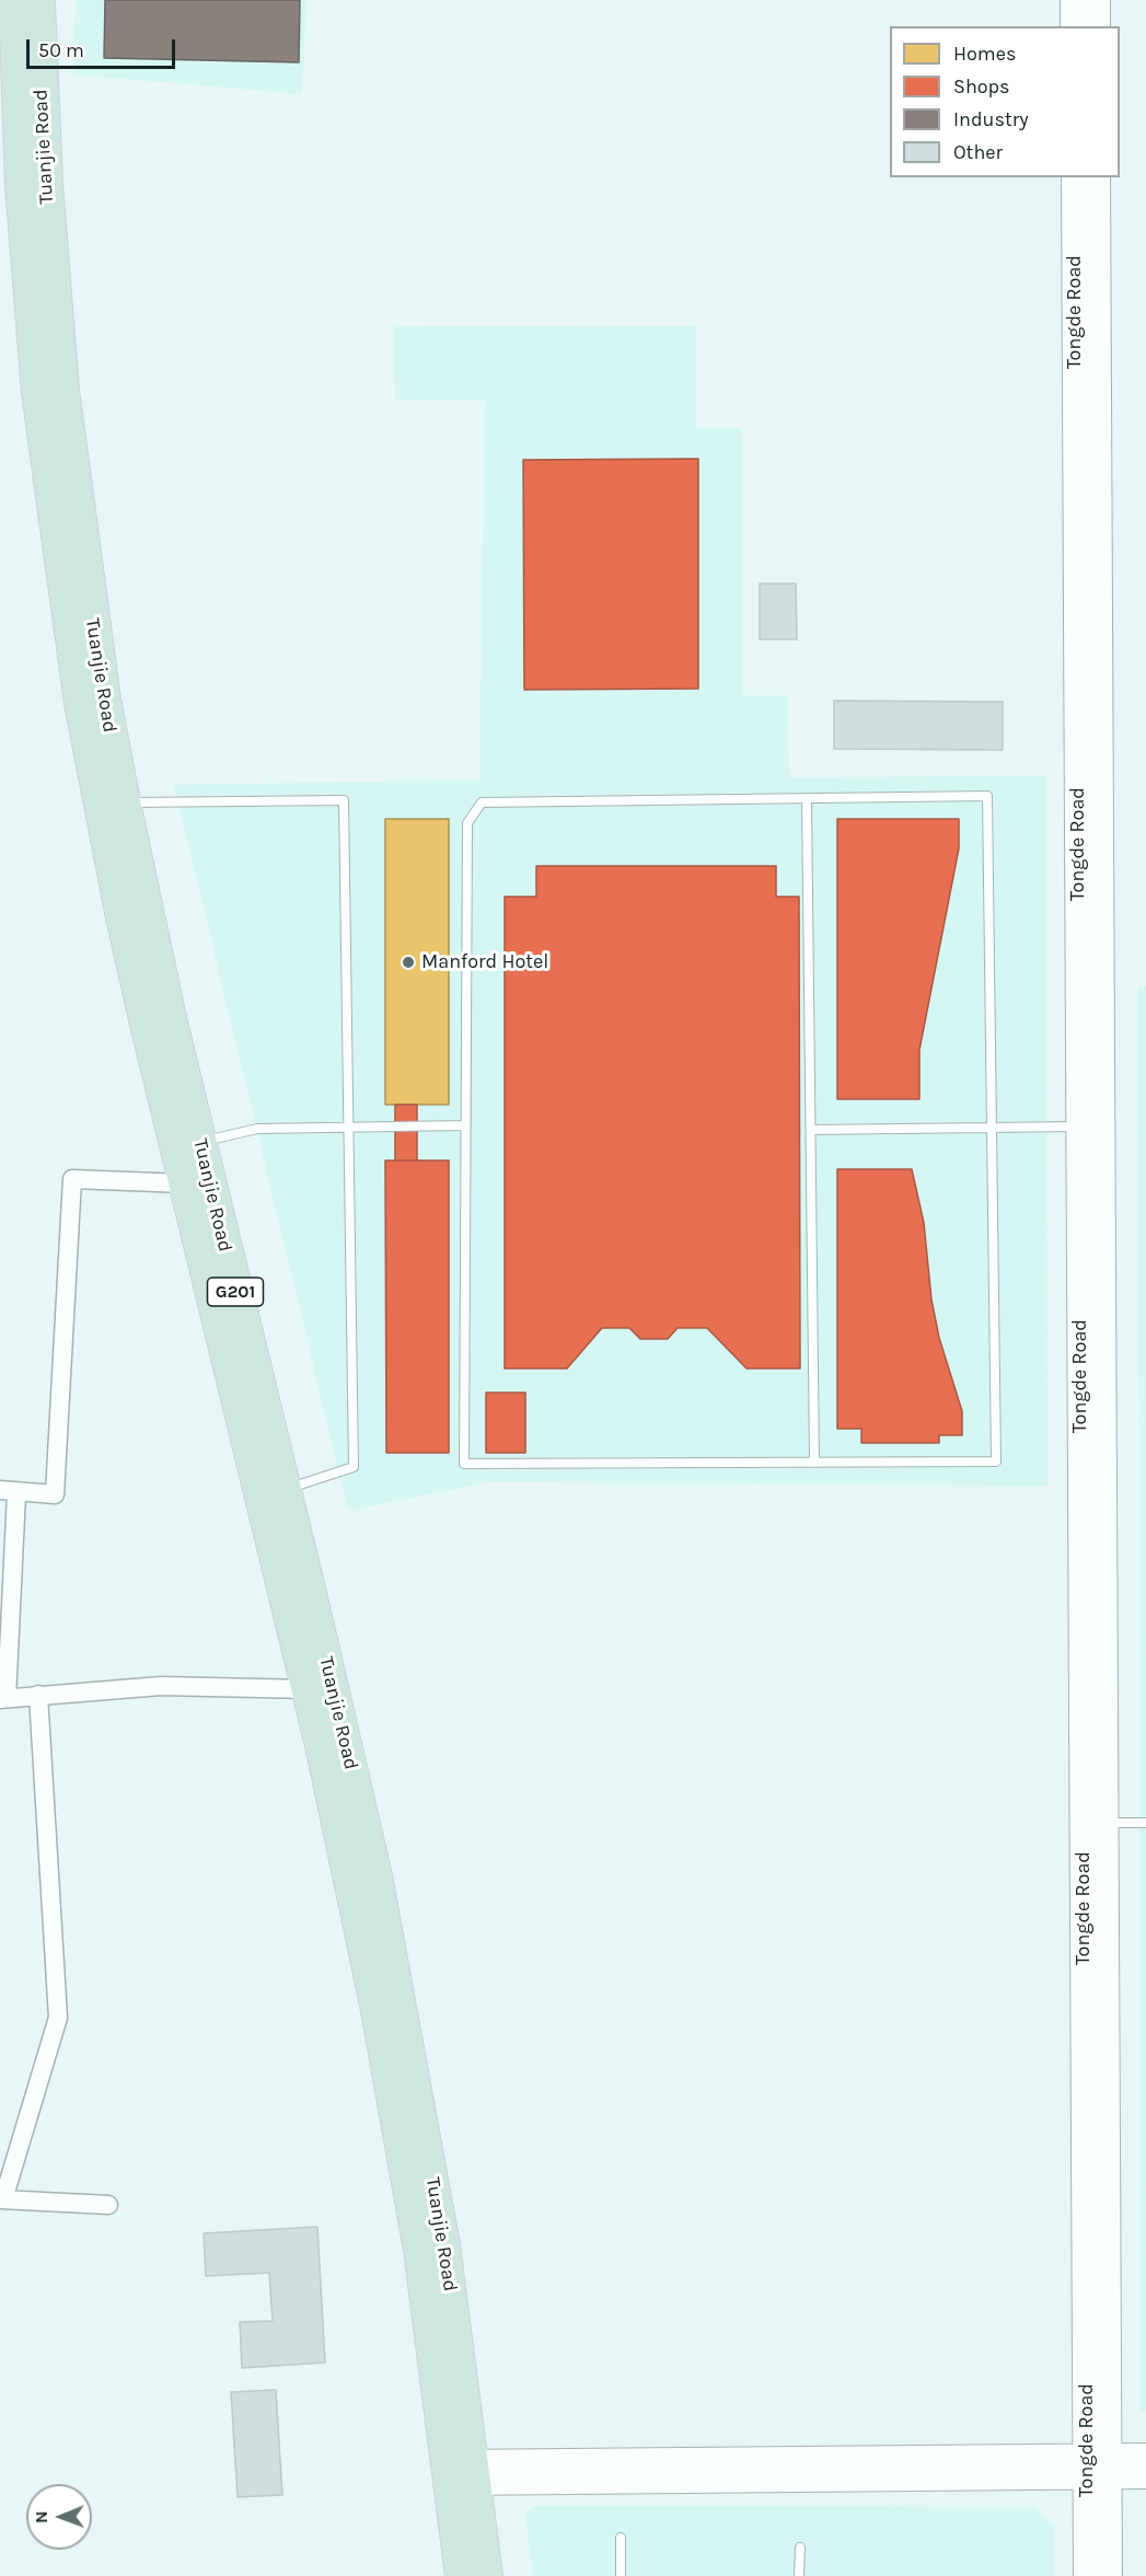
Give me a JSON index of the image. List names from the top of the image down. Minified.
{"streets":{"highway":["Tuanjie Road","G201"],"main road":["Tongde Road"]},"places":["Manford Hotel"],"legend":["Homes","Shops","Industry","Other"],"scale_bar":"50 m","north":"left"}
